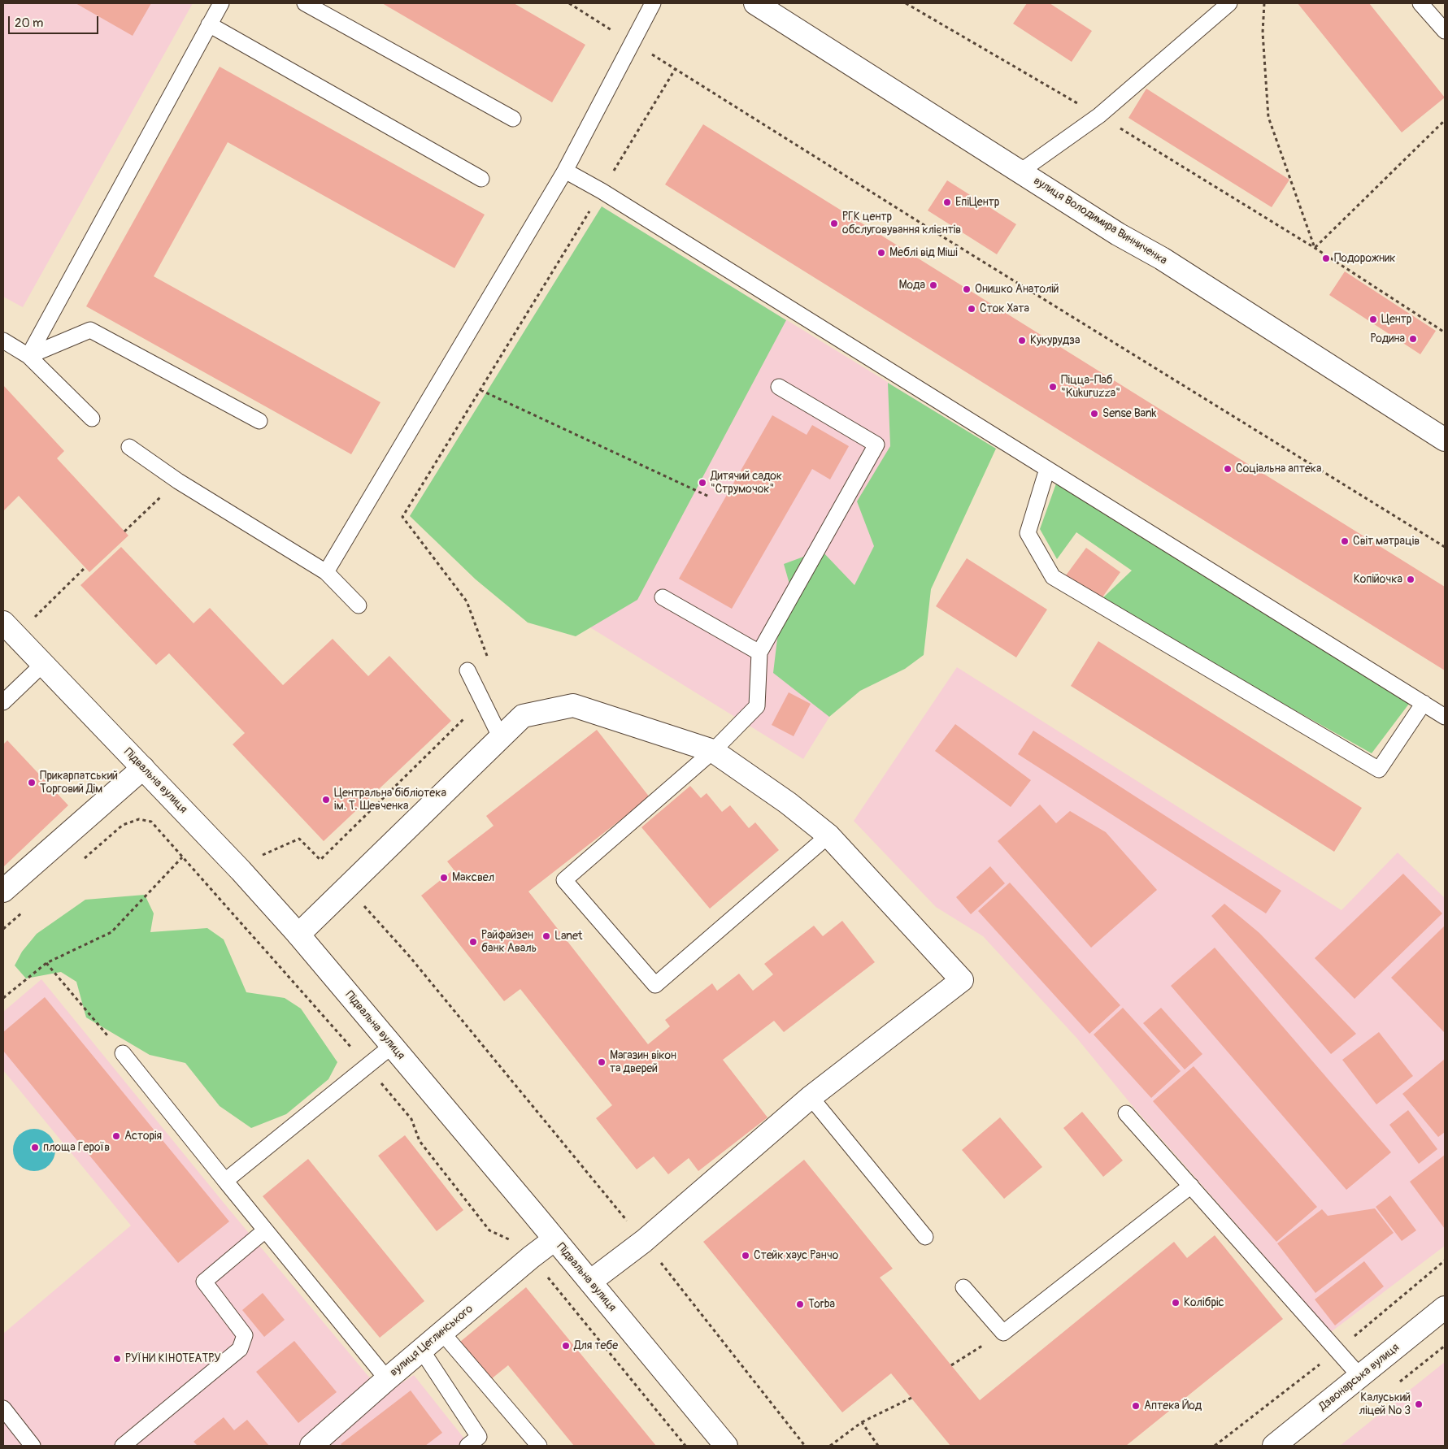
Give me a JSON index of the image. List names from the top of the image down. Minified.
{"streets":{"main road":["вулиця Володимира Винниченка","Підвальна вулиця","вулиця Цеглинського","Дзвонарська вулиця"]},"crossings":[["Підвальна вулиця","вулиця Цеглинського"]],"places":["ЕпіЦентр","РГК центр обслуговування клієнтів","Меблі від Міші","Подорожник","Мода","Онишко Анатолій","Сток Хата","Центр","Родина","Кукурудза","Піцца-Паб \"Kukuruzza\"","Sense Bank","Соціальна аптека","Дитячий садок \"Струмочок\"","Світ матраців","Копійочка","Прикарпатський Торговий Дім","Центральна бібліотека ім. Т. Шевченка","Максвел","Lanet","Райфайзен банк Аваль","Магазин вікон та дверей","Асторія","площа Героїв","Стейк хаус Ранчо","Колібріс","Torba","Для тебе","РУЇНИ КІНОТЕАТРУ","Калуський ліцей № 3","Аптека Йод"],"scale_bar":"20 m"}
